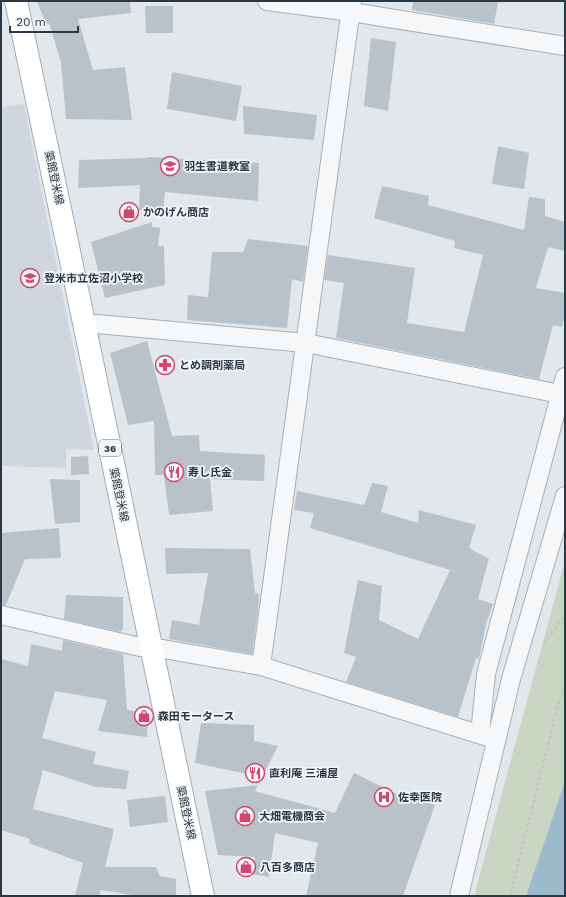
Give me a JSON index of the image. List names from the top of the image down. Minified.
{"streets":{"main road":["築館登米線","36"]},"places":{"school or university":["羽生書道教室","登米市立佐沼小学校"],"shop":["かのげん商店","森田モータース","大畑電機商会","八百多商店"],"pharmacy":["とめ調剤薬局"],"restaurant":["寿し氏金","直利庵 三浦屋"],"hospital":["佐幸医院"]},"scale_bar":"20 m"}
